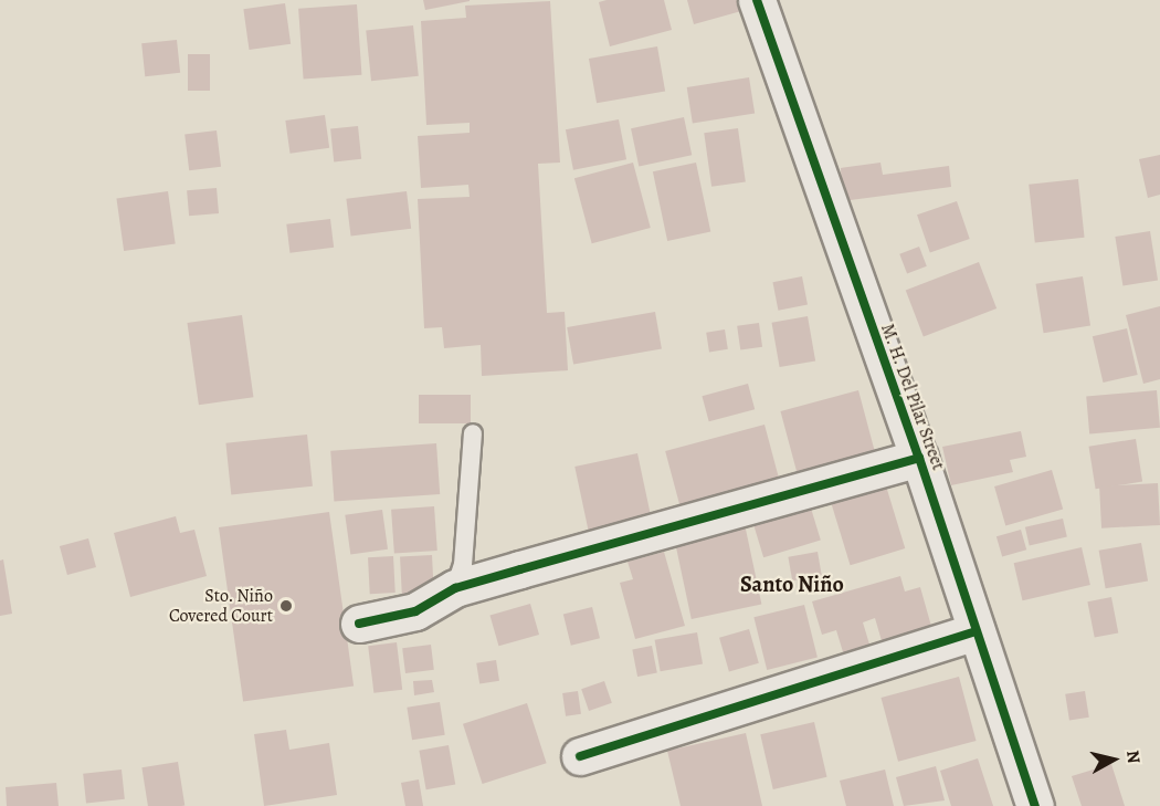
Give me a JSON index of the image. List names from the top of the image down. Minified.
{"streets":{"street":["M. H. Del Pilar Street"]},"districts":["Santo Niño"],"places":["Sto. Niño Covered Court"],"north":"right"}
